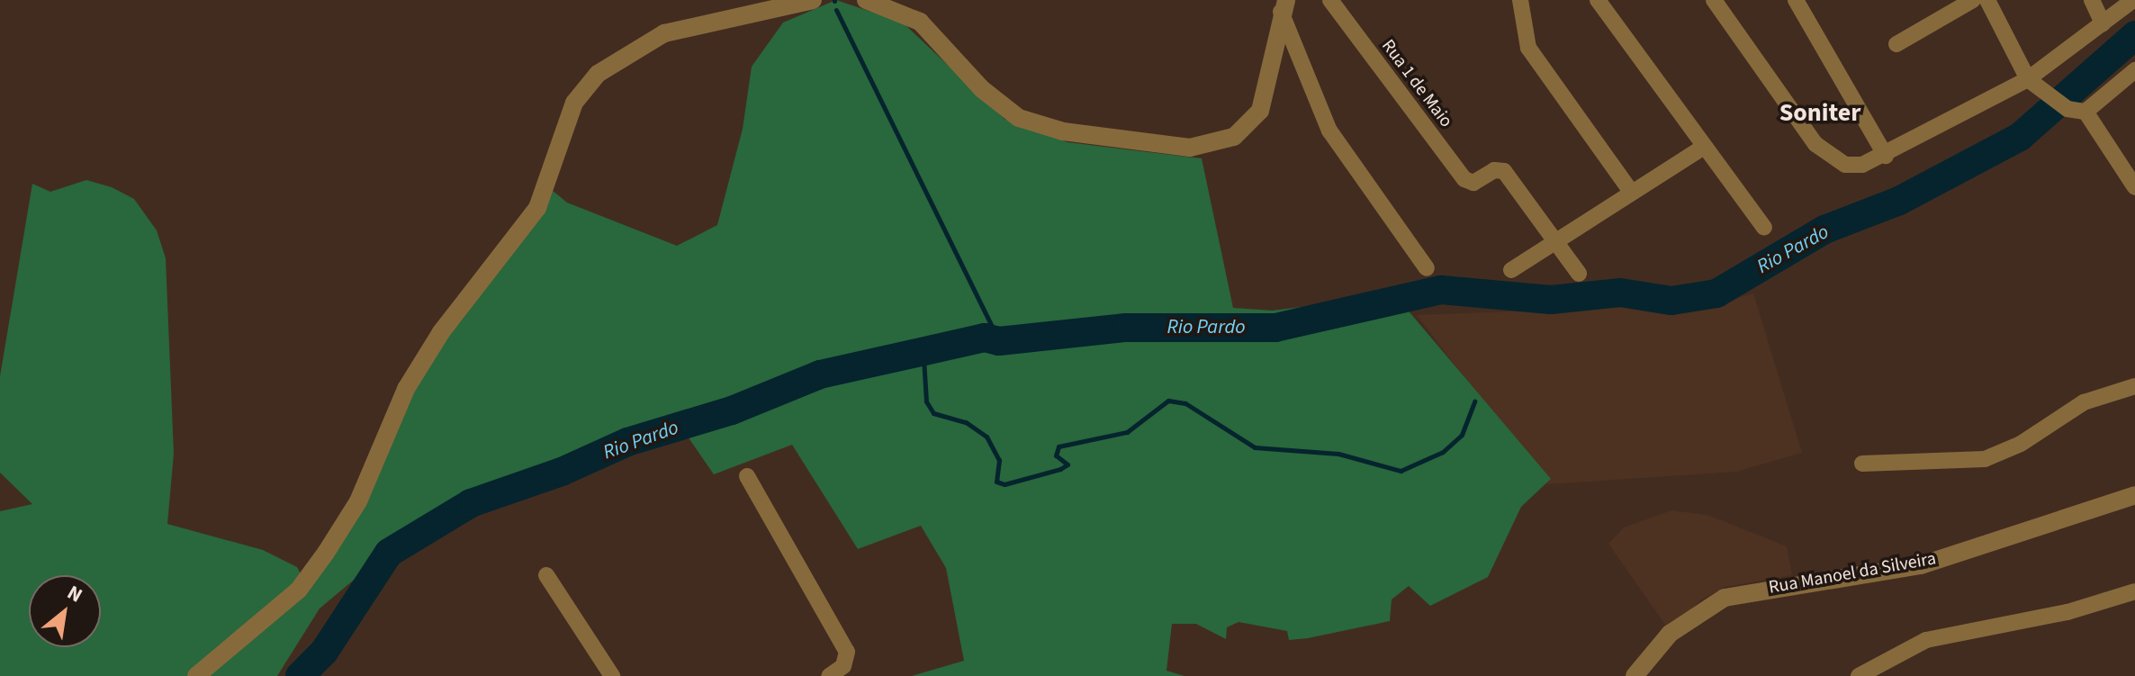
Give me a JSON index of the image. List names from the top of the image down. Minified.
{"streets":{"street":["Rua 1 de Maio","Rua Manoel da Silveira"]},"districts":["Soniter"],"water":["Rio Pardo"],"north":"top right"}
